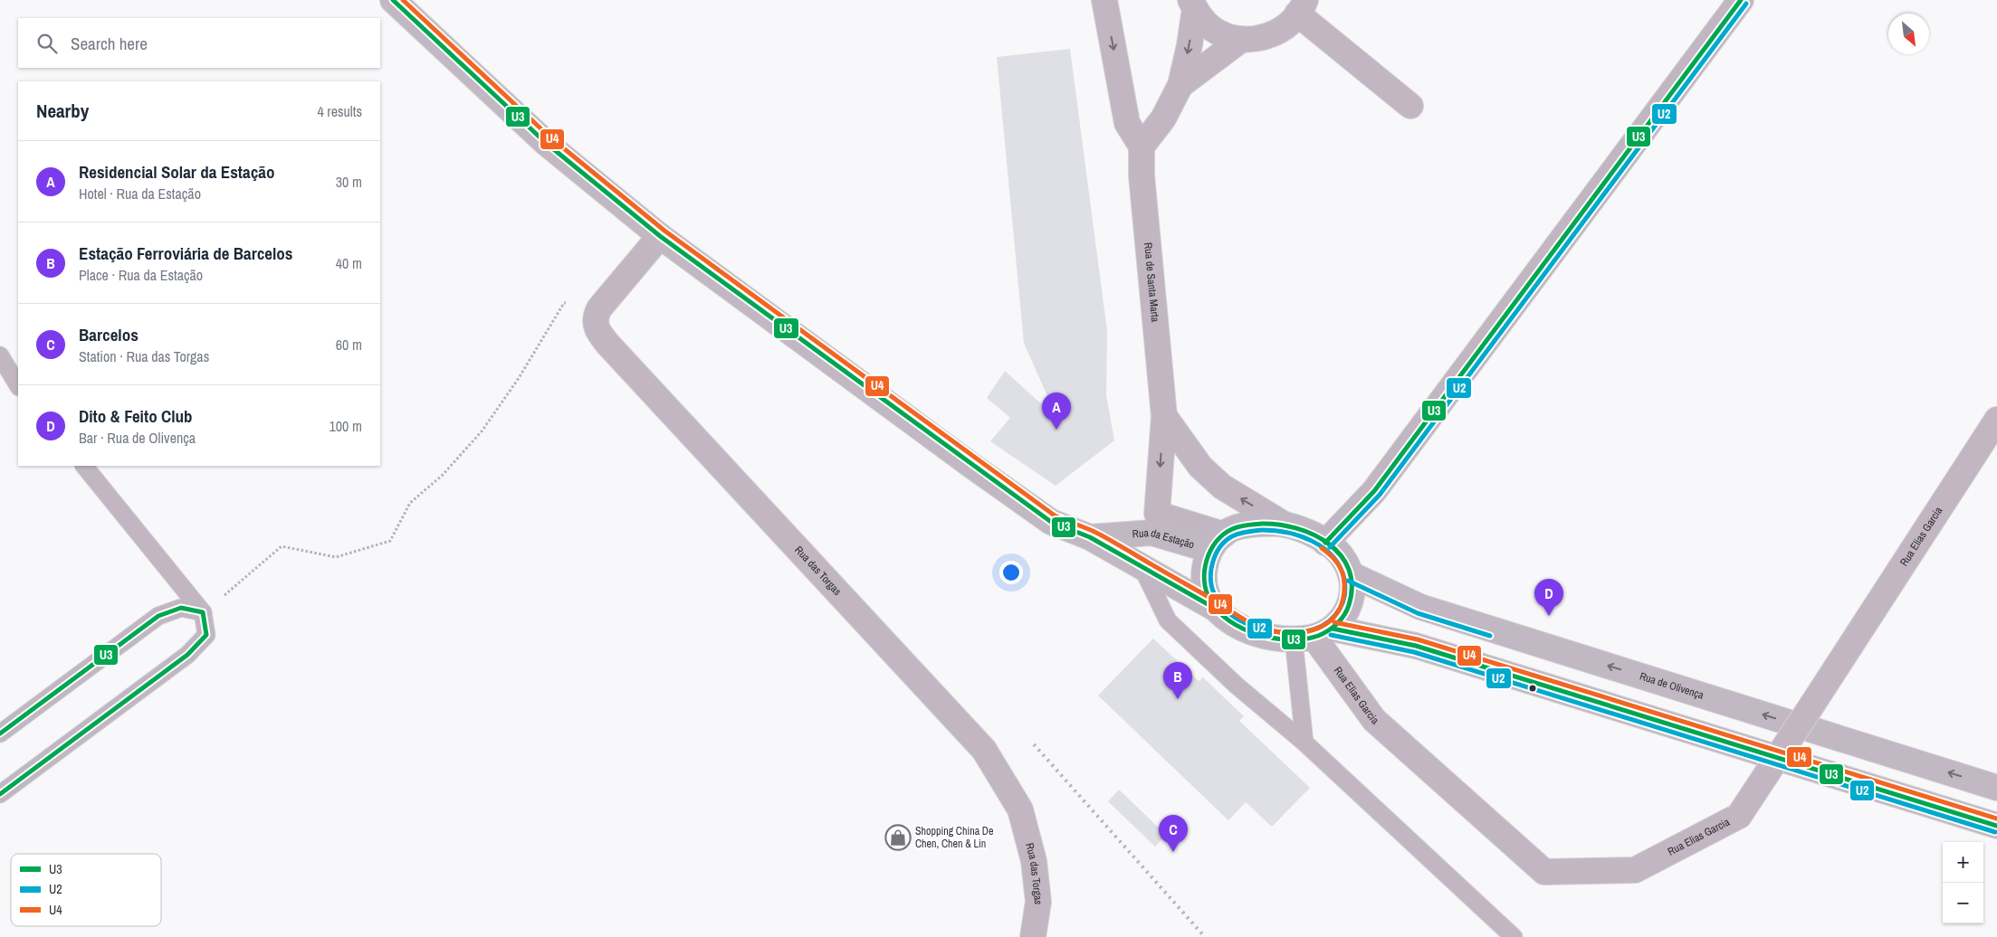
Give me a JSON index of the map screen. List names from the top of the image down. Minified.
{"streets":{"main road":["Rua da Estação","Rua de Olivença"],"street":["Rua de Santa Marta","Rua Elias Garcia","Rua das Torgas"]},"crossings":[["Rua de Santa Marta","Rua da Estação"],["Rua Elias Garcia","Rua da Estação"],["Rua Elias Garcia","Rua de Olivença"],["Rua da Estação","Rua das Torgas"],["Rua da Estação","Rua de Olivença"]],"places":{"shop":["Shopping China De Chen, Chen & Lin"]},"lines":["transit line U3","transit line U4","transit line U2"],"legend":["U3","U2","U4"],"north":"bottom right","page":{"search":"Search here","heading":["Nearby","4 results"],"list":[{"mark":"A","name":"Residencial Solar da Estação","note":"Hotel · Rua da Estação","value":"30 m"},{"mark":"B","name":"Estação Ferroviária de Barcelos","note":"Place · Rua da Estação","value":"40 m"},{"mark":"C","name":"Barcelos","note":"Station · Rua das Torgas","value":"60 m"},{"mark":"D","name":"Dito & Feito Club","note":"Bar · Rua de Olivença","value":"100 m"}],"pins":["A","D","B","C"],"map_buttons":["+","−"]}}
